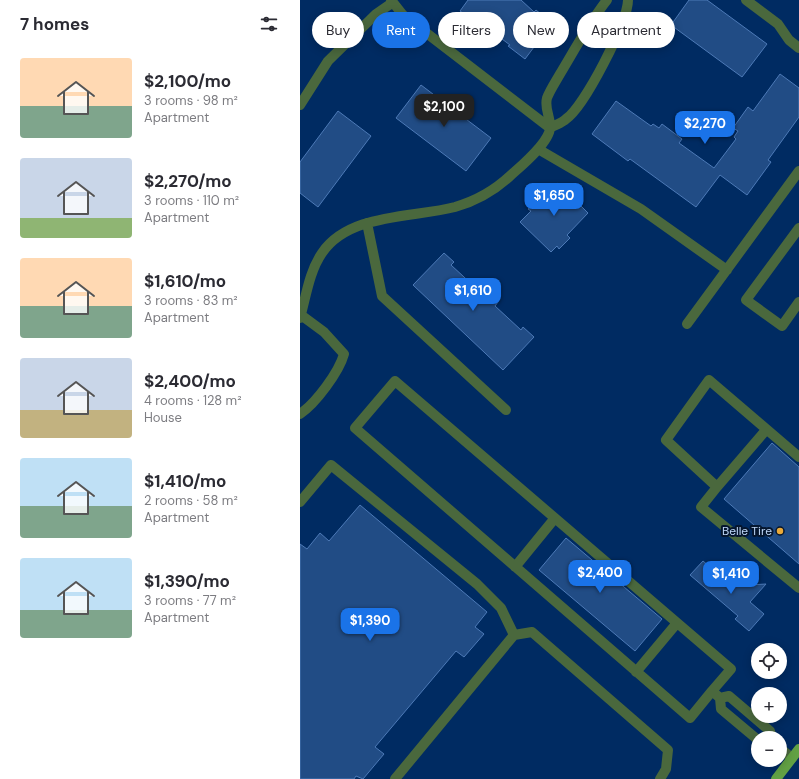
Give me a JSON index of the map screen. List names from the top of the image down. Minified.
{"places":["Belle Tire"],"page":{"heading":"7 homes","chip":["Buy","Rent","Filters","New","Apartment"],"list":[{"name":"$2,100/mo","note":"3 rooms · 98 m² · Apartment"},{"name":"$2,270/mo","note":"3 rooms · 110 m² · Apartment"},{"name":"$1,610/mo","note":"3 rooms · 83 m² · Apartment"},{"name":"$2,400/mo","note":"4 rooms · 128 m² · House"},{"name":"$1,410/mo","note":"2 rooms · 58 m² · Apartment"},{"name":"$1,390/mo","note":"3 rooms · 77 m² · Apartment"}],"price":["$2,100","$2,270","$1,650","$1,610","$2,400","$1,410","$1,390"],"map_buttons":["+","−"]}}
